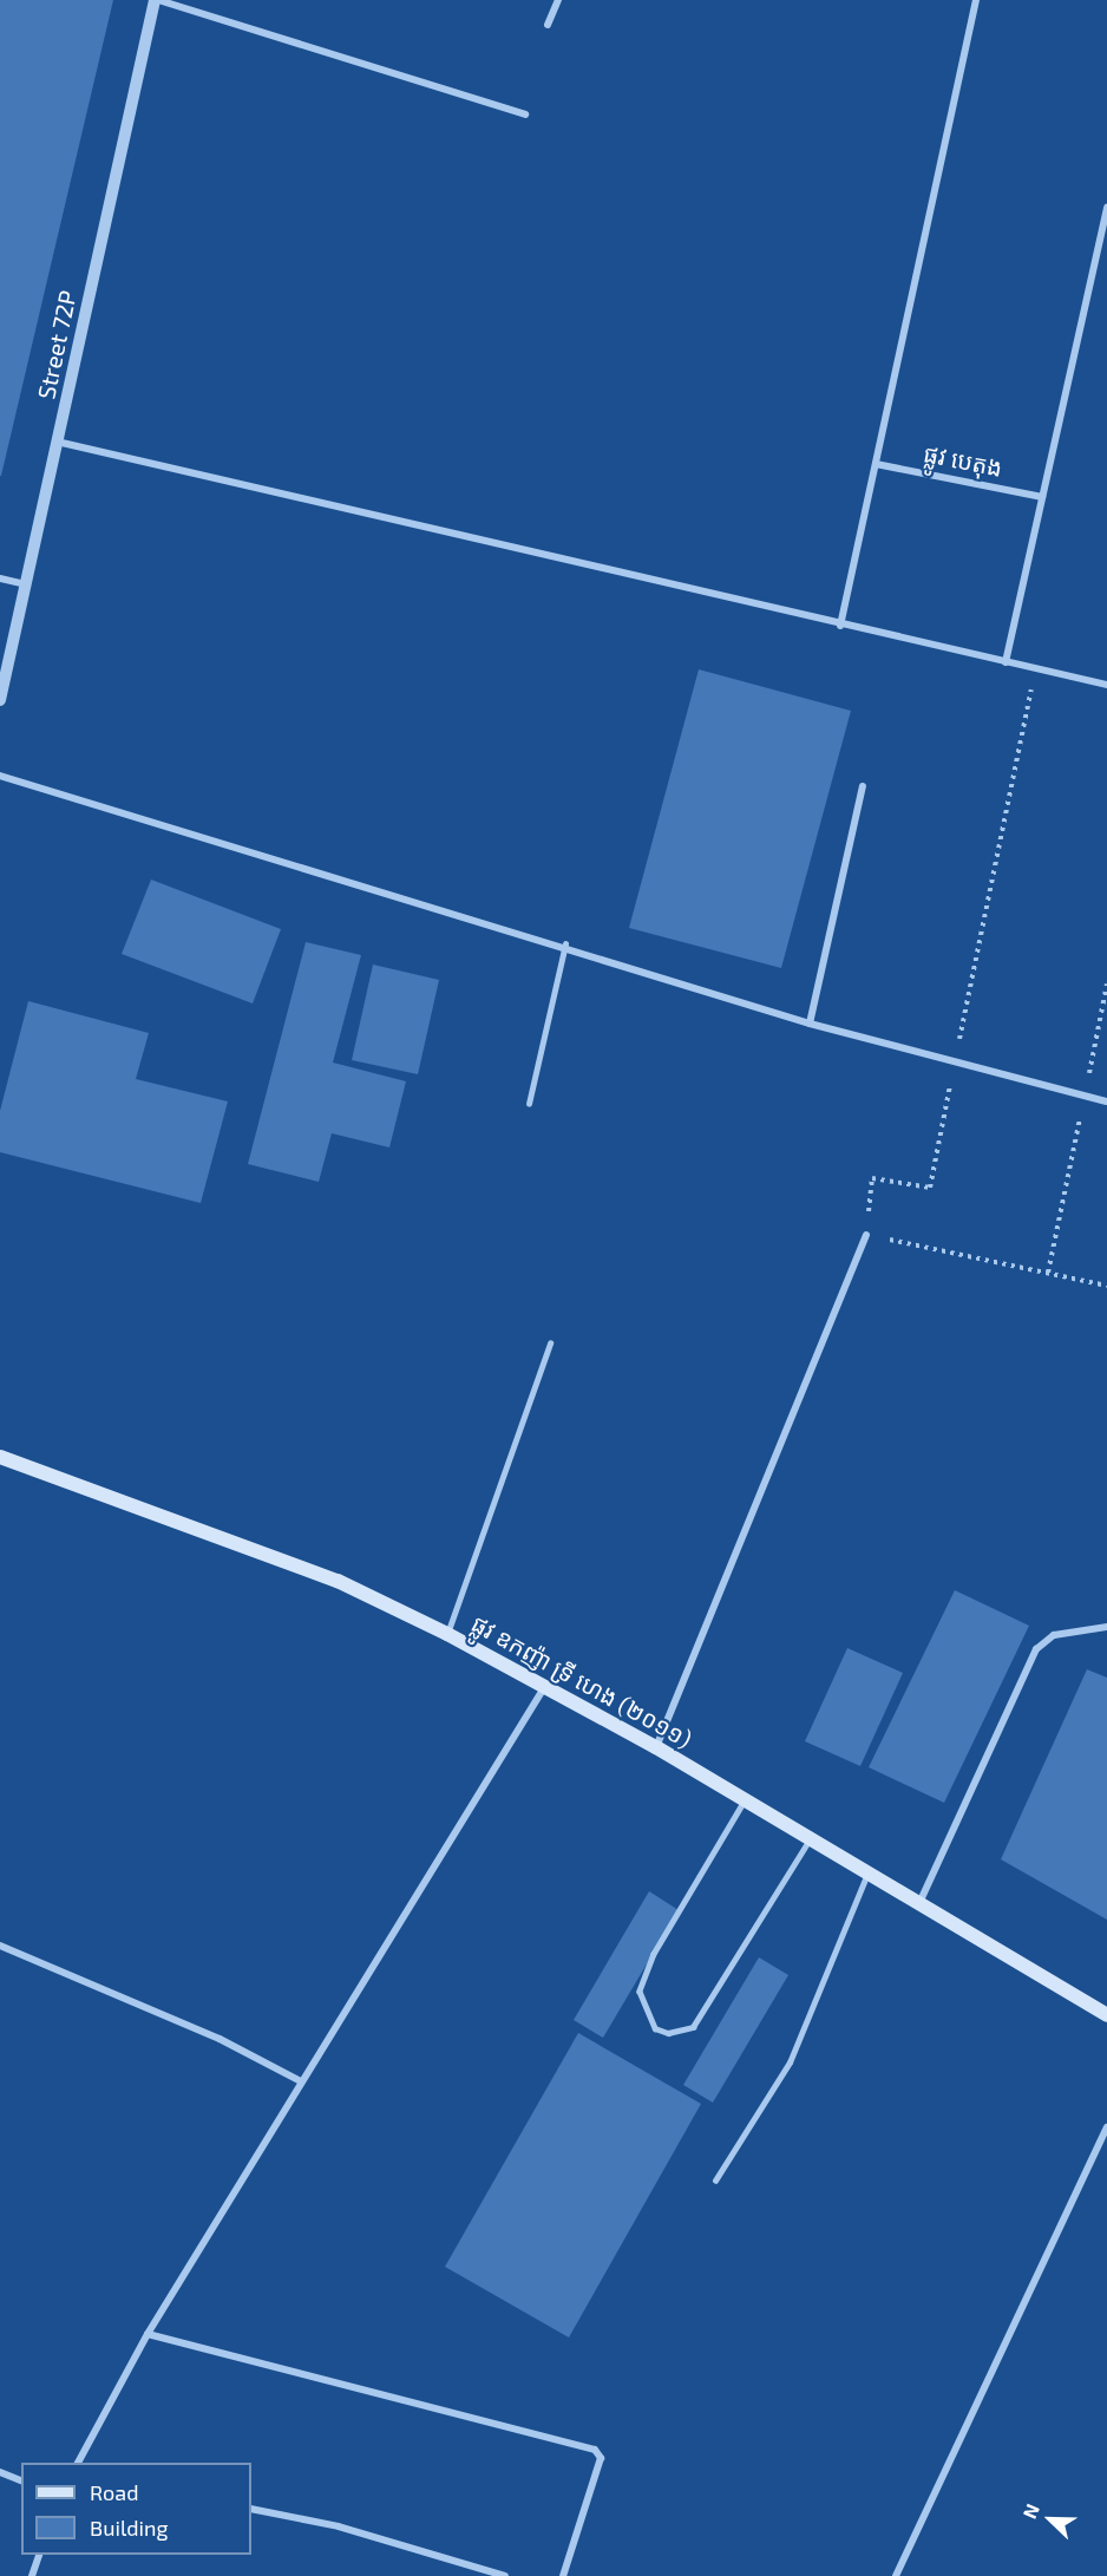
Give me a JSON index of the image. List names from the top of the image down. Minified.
{"streets":{"main road":["ផ្លូវ ឧកញ៉ា ទ្រី ហេង (២០១១)"],"street":["Street 72P","ផ្លូវ បេតុង"]},"legend":["Road","Building"],"north":"top left"}
